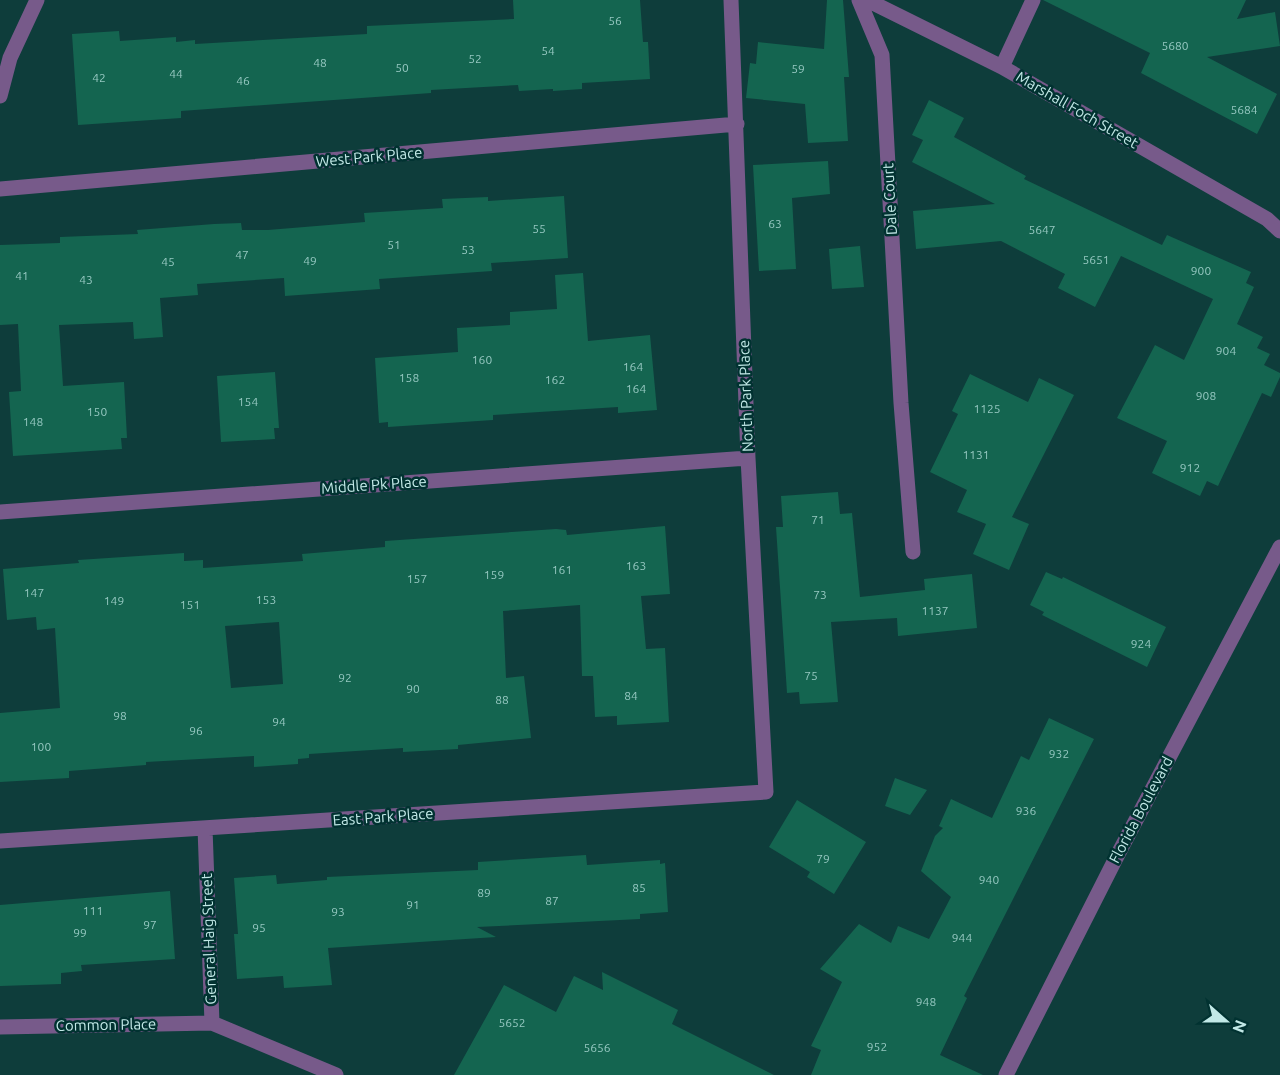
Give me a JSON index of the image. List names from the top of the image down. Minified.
{"streets":{"street":["Marshall Foch Street","West Park Place","Dale Court","North Park Place","Middle Pk Place","Florida Boulevard","East Park Place","General Haig Street","Common Place"]},"crossings":[["West Park Place","North Park Place"],["North Park Place","Middle Pk Place"],["North Park Place","East Park Place"],["East Park Place","General Haig Street"],["General Haig Street","Common Place"]],"house_numbers":["56","5680","54","52","48","50","59","44","42","46","5684","63","55","5647","51","53","47","5651","49","45","900","41","43","904","160","164","158","162","164","908","154","1125","150","148","1131","912","71","163","161","159","157","147","73","153","149","151","1137","924","75","92","90","84","88","98","94","96","100","932","936","79","940","85","89","87","91","111","93","97","95","99","944","948","5652","952","5656"],"north":"right"}
